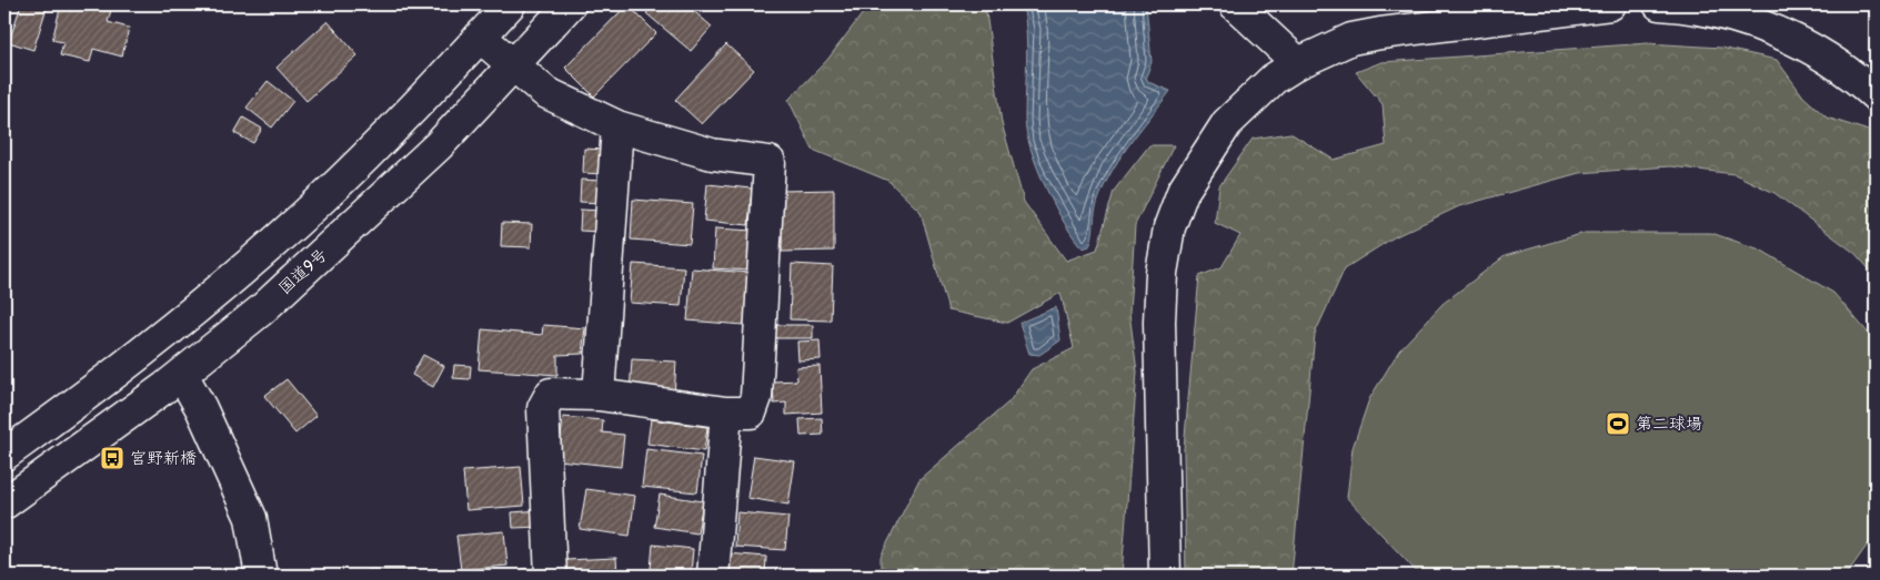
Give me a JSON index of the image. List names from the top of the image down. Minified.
{"streets":{"main road":["国道9号"]},"places":{"sports":["第二球場"],"bus stop":["宮野新橋"]}}
